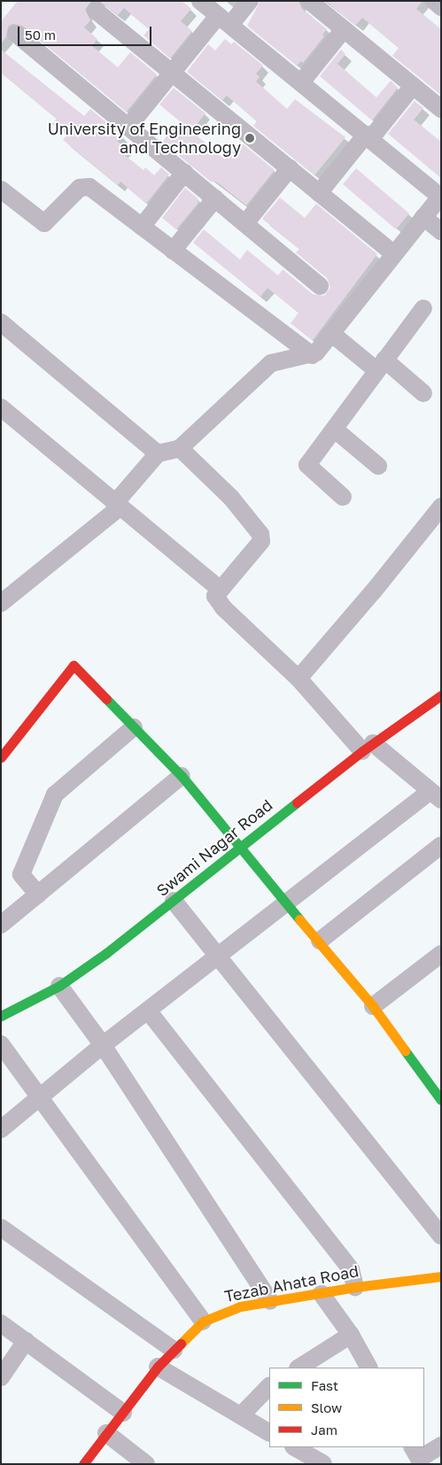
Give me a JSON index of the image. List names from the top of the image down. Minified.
{"streets":{"street":["Swami Nagar Road","Tezab Ahata Road"]},"places":["University of Engineering and Technology"],"legend":["Fast","Slow","Jam"],"scale_bar":"50 m"}
